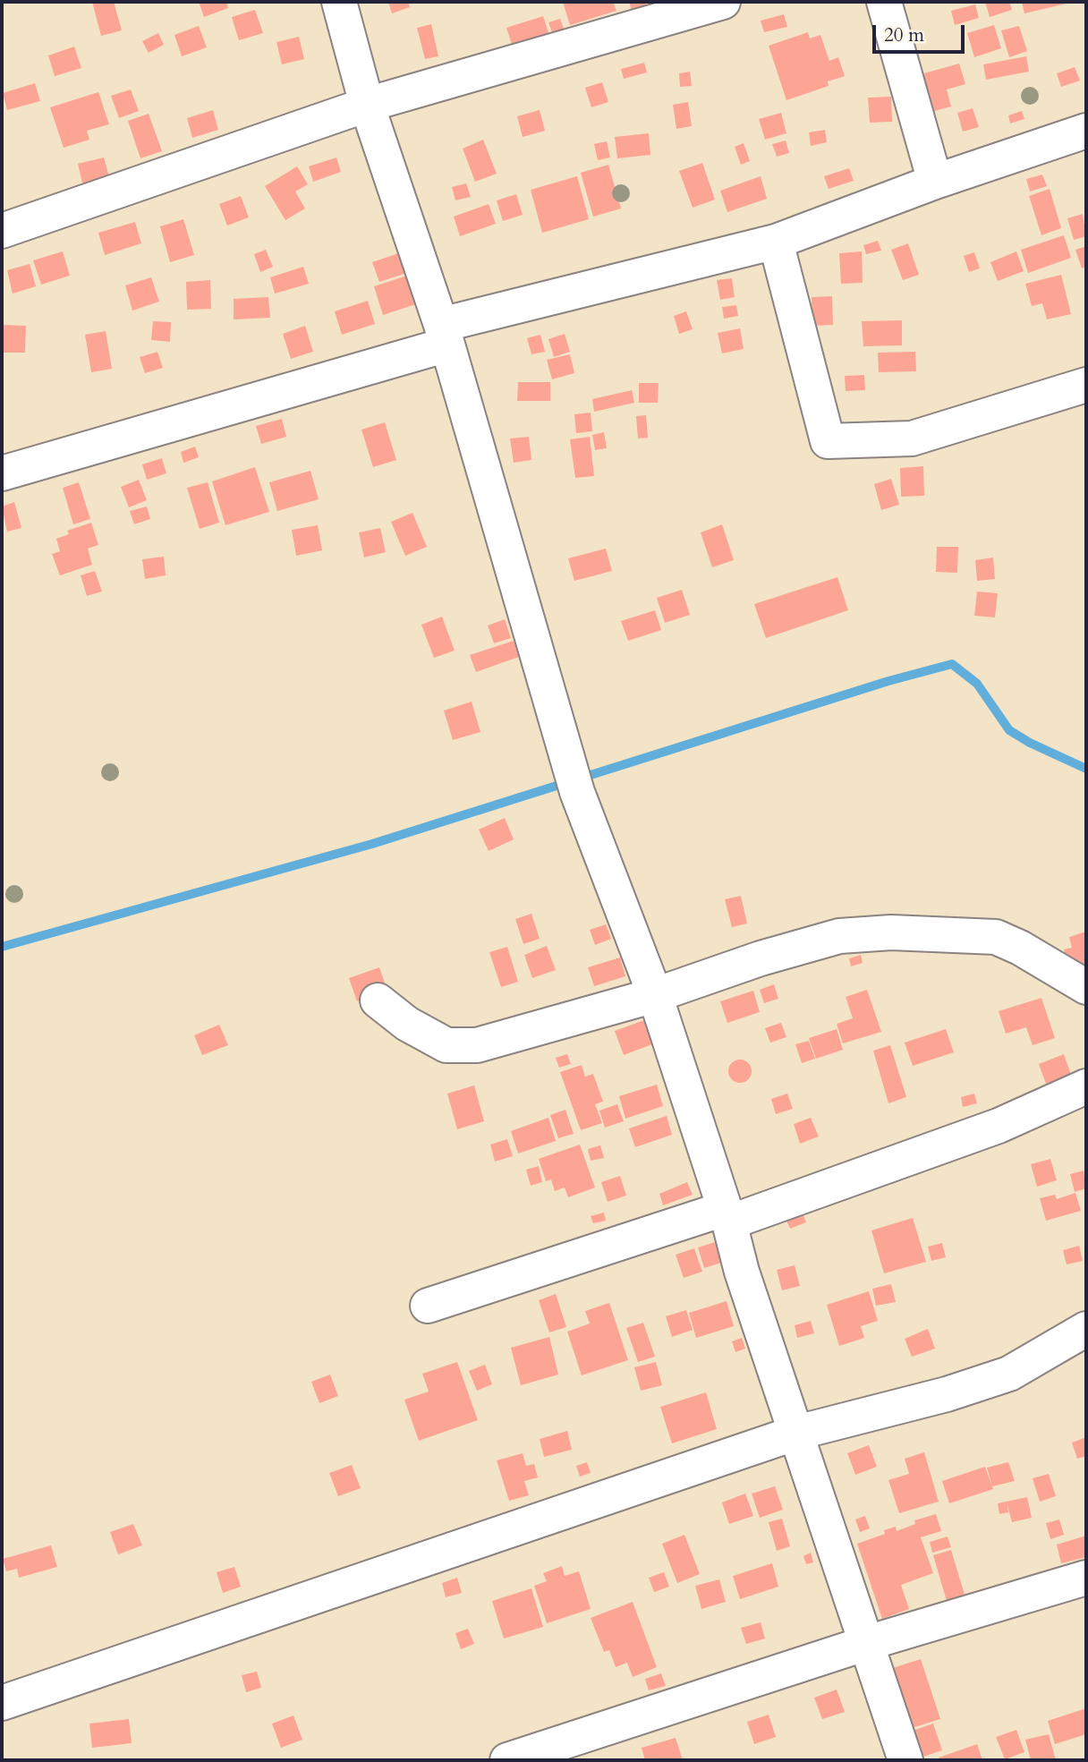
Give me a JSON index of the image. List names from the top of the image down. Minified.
{"scale_bar":"20 m"}
